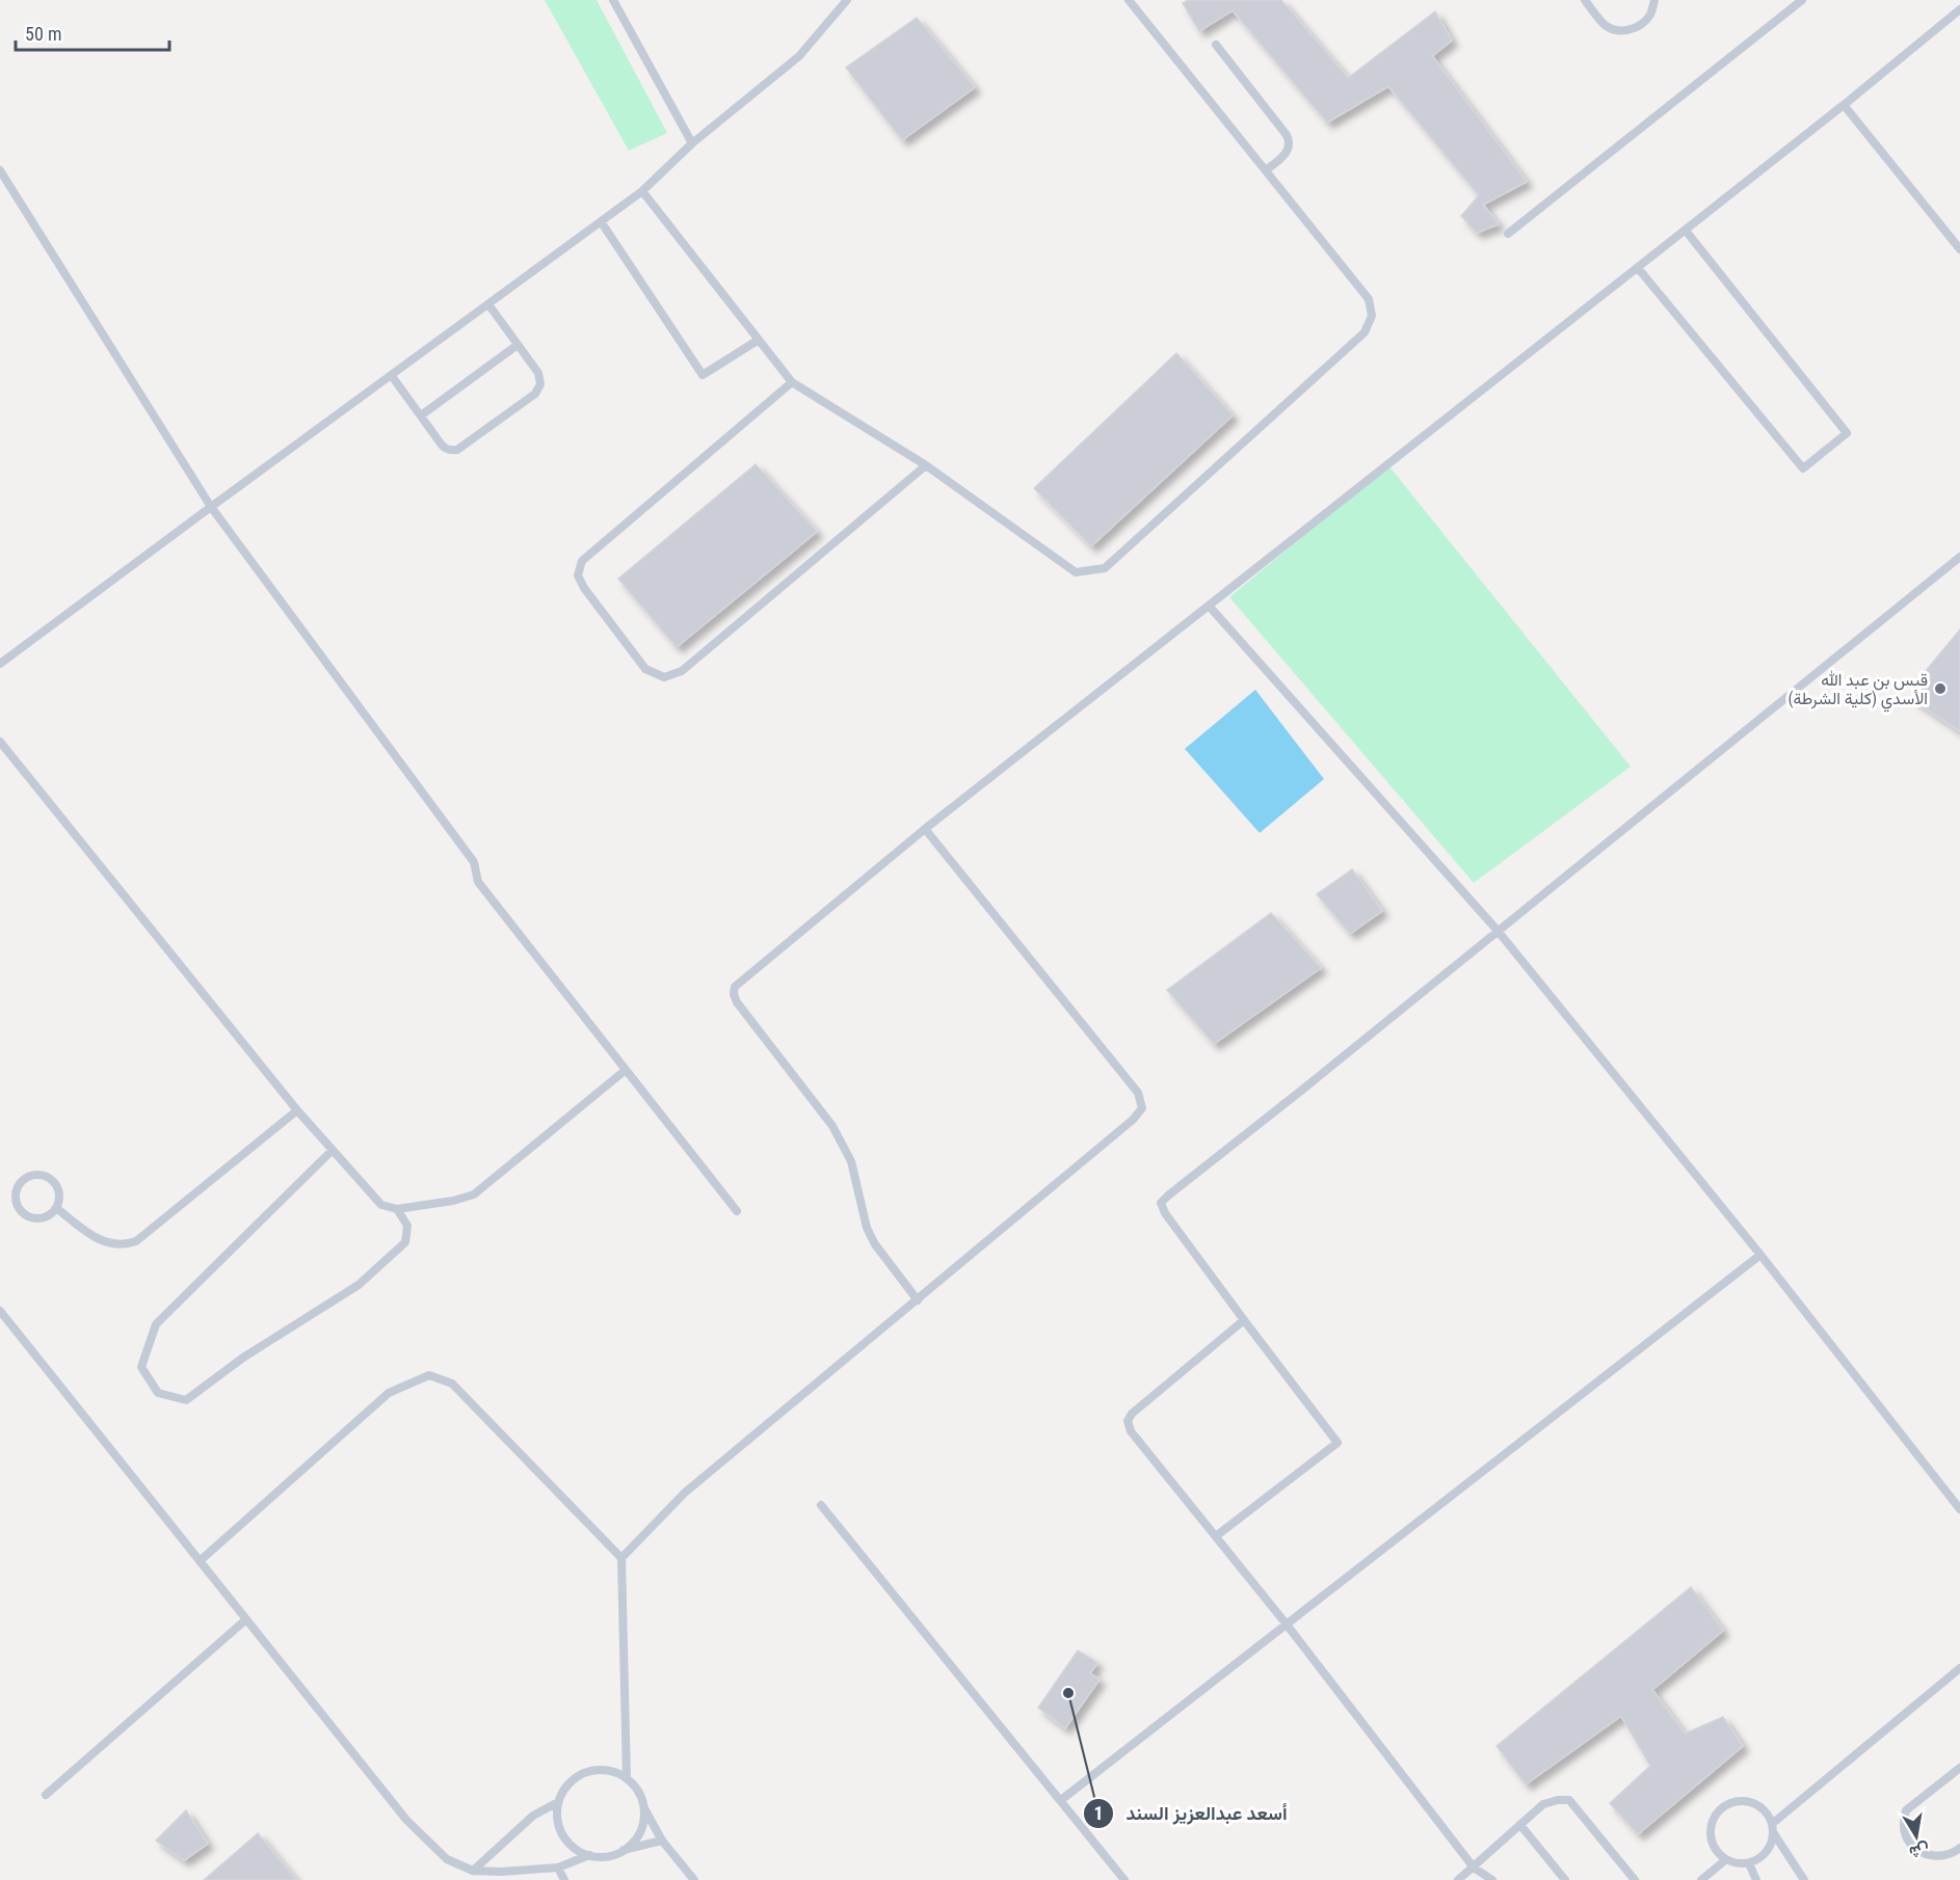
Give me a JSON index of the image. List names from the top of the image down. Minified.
{"places":["قيس بن عبد الله الأسدي (كلية الشرطة)","أسعد عبدالعزيز السند"],"scale_bar":"50 m","north":"bottom"}
